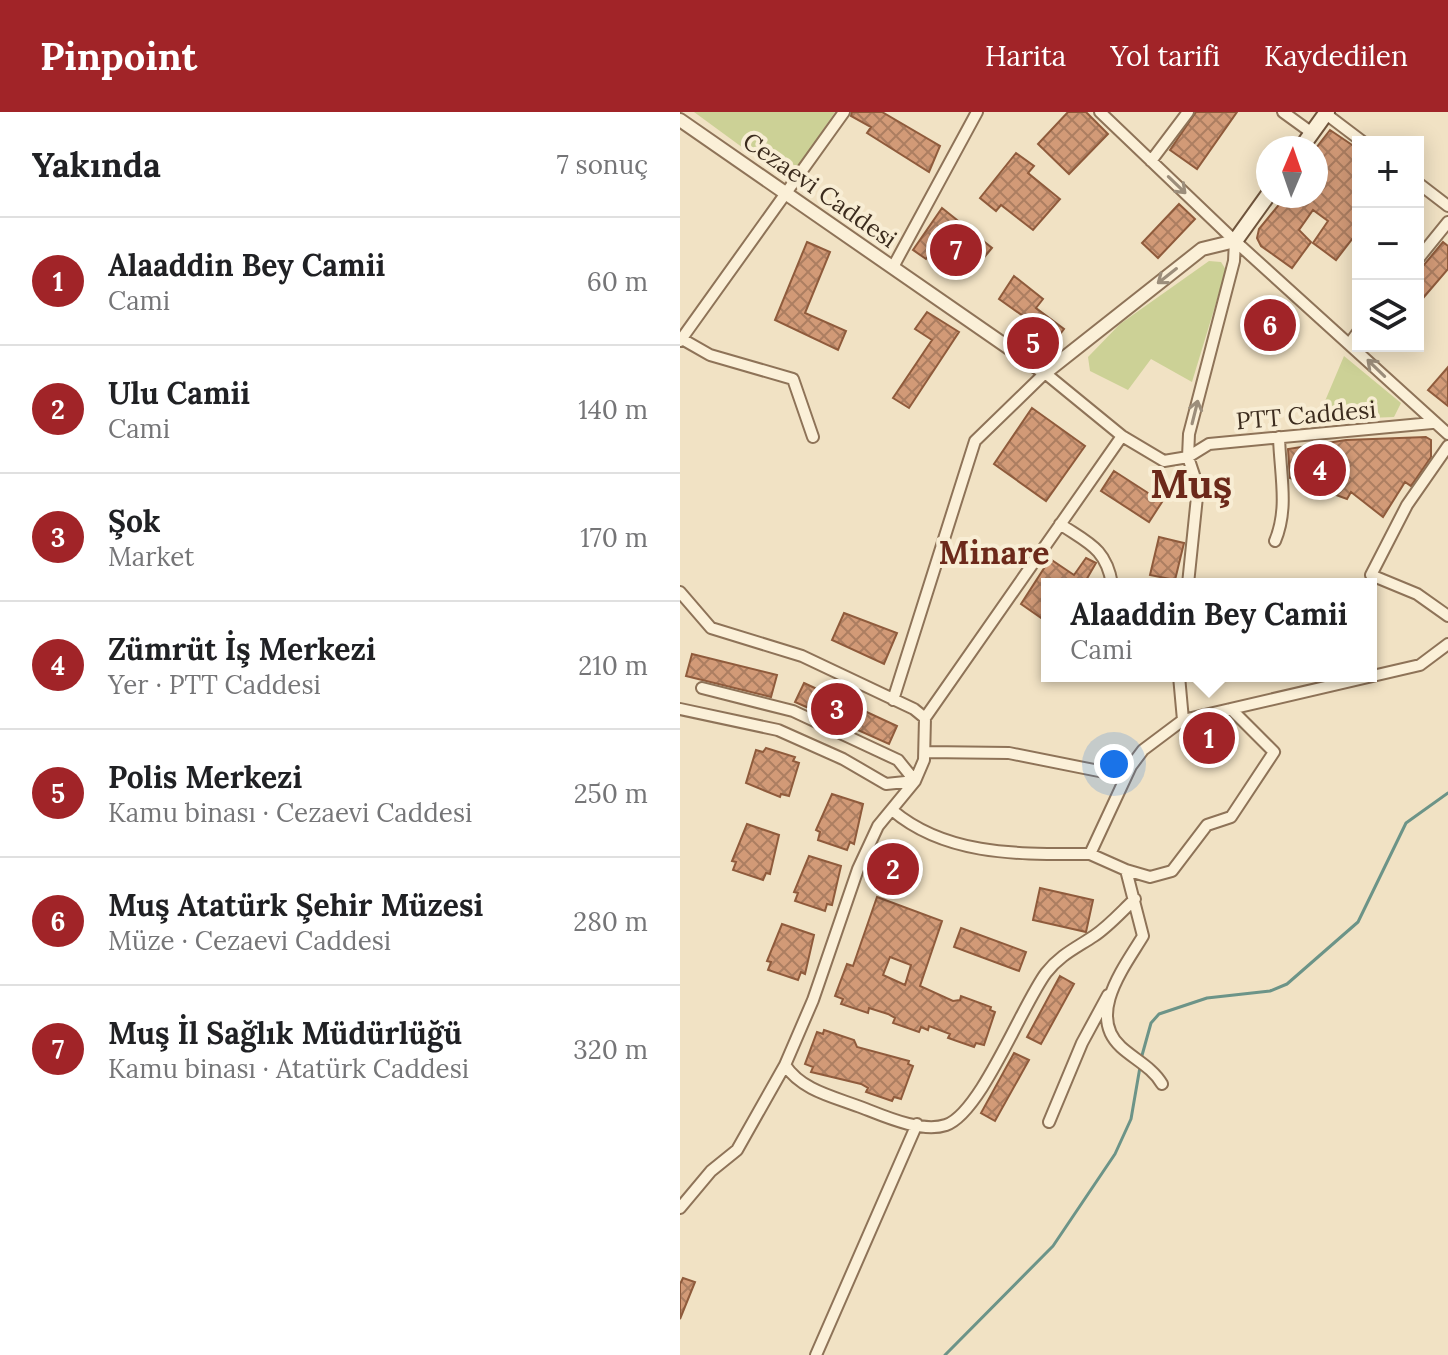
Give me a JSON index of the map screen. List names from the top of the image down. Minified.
{"streets":{"street":["Cezaevi Caddesi","PTT Caddesi"]},"crossings":[["Cezaevi Caddesi","PTT Caddesi"]],"districts":["Muş","Minare"],"north":"top","page":{"header":"Pinpoint","nav":["Harita","Yol tarifi","Kaydedilen"],"heading":["Yakında","7 sonuç"],"map_buttons":["+","−"],"list":[{"mark":"1","name":"Alaaddin Bey Camii","note":"Cami","value":"60 m"},{"mark":"2","name":"Ulu Camii","note":"Cami","value":"140 m"},{"mark":"3","name":"Şok","note":"Market","value":"170 m"},{"mark":"4","name":"Zümrüt İş Merkezi","note":"Yer · PTT Caddesi","value":"210 m"},{"mark":"5","name":"Polis Merkezi","note":"Kamu binası · Cezaevi Caddesi","value":"250 m"},{"mark":"6","name":"Muş Atatürk Şehir Müzesi","note":"Müze · Cezaevi Caddesi","value":"280 m"},{"mark":"7","name":"Muş İl Sağlık Müdürlüğü","note":"Kamu binası · Atatürk Caddesi","value":"320 m"}],"pins":["7","6","5","4","3","1","2"],"popup":["Alaaddin Bey Camii","Cami"]}}
